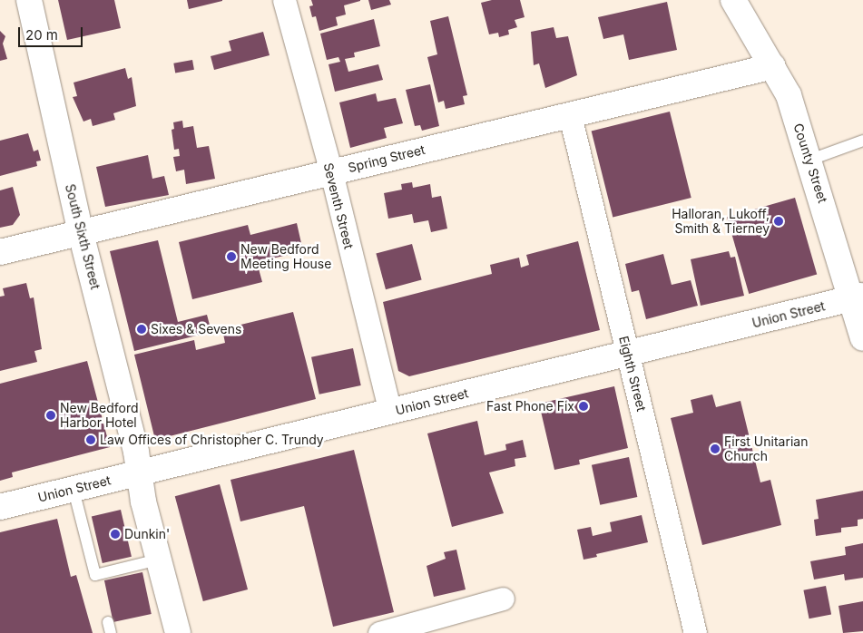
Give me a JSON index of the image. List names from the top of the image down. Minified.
{"streets":{"main road":["Spring Street","County Street","South Sixth Street","Union Street"],"street":["Seventh Street","Eighth Street"]},"crossings":[["Spring Street","County Street"],["Spring Street","Seventh Street"],["Spring Street","South Sixth Street"],["Spring Street","Eighth Street"],["County Street","Union Street"],["Seventh Street","Union Street"],["South Sixth Street","Union Street"],["Union Street","Eighth Street"]],"places":["Halloran, Lukoff, Smith & Tierney","New Bedford Meeting House","Sixes & Sevens","Fast Phone Fix","New Bedford Harbor Hotel","Law Offices of Christopher C. Trundy","First Unitarian Church","Dunkin'"],"scale_bar":"20 m"}
